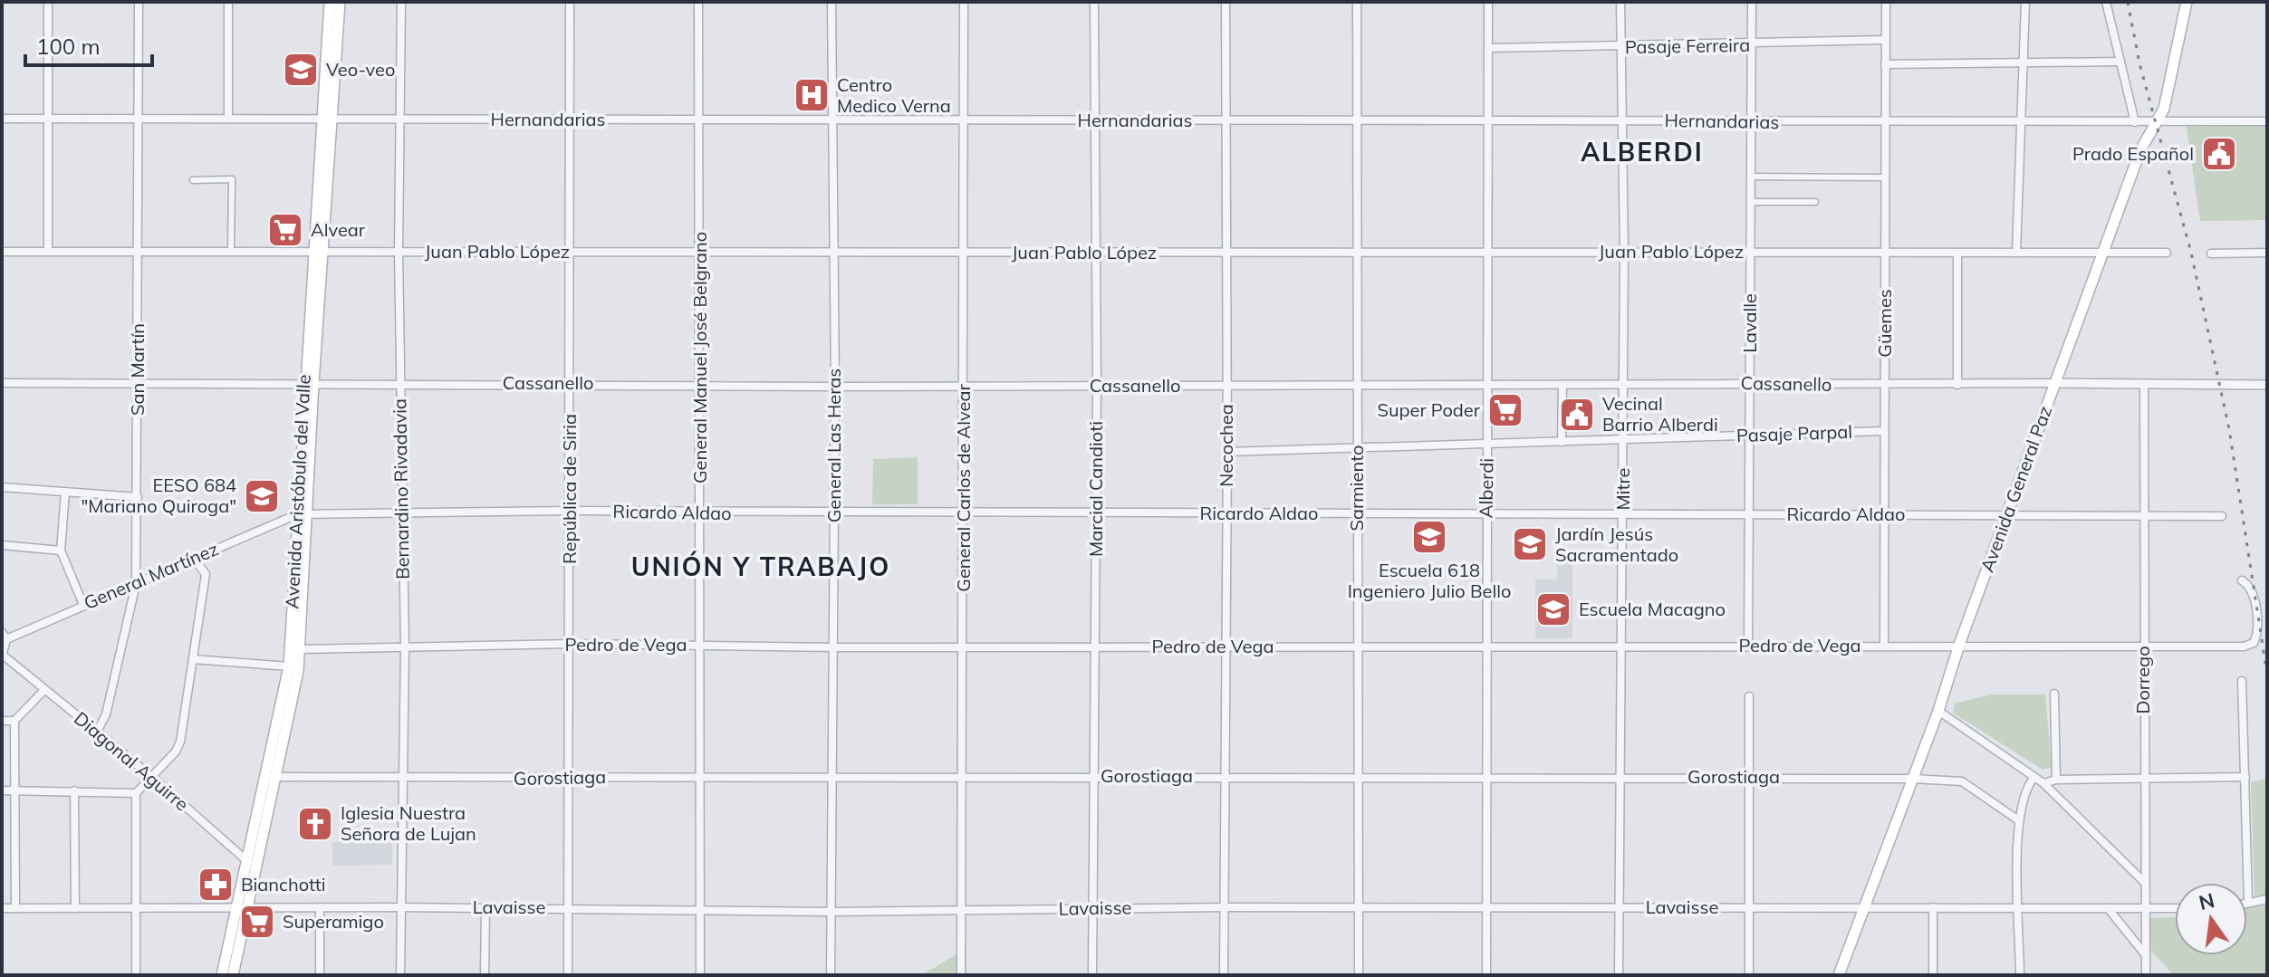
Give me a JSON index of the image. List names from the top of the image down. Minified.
{"streets":{"main road":["Avenida General Paz","Avenida Aristóbulo del Valle"],"street":["Pasaje Ferreira","Hernandarias","Juan Pablo López","Lavalle","Güemes","General Manuel José Belgrano","San Martín","Cassanello","Pasaje Parpal","General Las Heras","Necochea","General Carlos de Alvear","Sarmiento","Alberdi","Bernardino Rivadavia","República de Siria","Marcial Candioti","Mitre","Ricardo Aldao","General Martínez","Pedro de Vega","Dorrego","Diagonal Aguirre","Gorostiaga","Lavaisse"]},"crossings":[["Pasaje Ferreira","Lavalle"],["Pasaje Ferreira","Güemes"],["Pasaje Ferreira","Alberdi"],["Pasaje Ferreira","Mitre"],["Hernandarias","Lavalle"],["Hernandarias","Güemes"],["Hernandarias","General Manuel José Belgrano"],["Hernandarias","San Martín"],["Hernandarias","General Las Heras"],["Hernandarias","Necochea"],["Hernandarias","General Carlos de Alvear"],["Hernandarias","Sarmiento"],["Hernandarias","Alberdi"],["Hernandarias","Bernardino Rivadavia"],["Hernandarias","República de Siria"],["Hernandarias","Marcial Candioti"],["Hernandarias","Mitre"],["Hernandarias","Avenida General Paz"],["Hernandarias","Avenida Aristóbulo del Valle"],["Juan Pablo López","Lavalle"],["Juan Pablo López","Güemes"],["Juan Pablo López","General Manuel José Belgrano"],["Juan Pablo López","San Martín"],["Juan Pablo López","General Las Heras"],["Juan Pablo López","Necochea"],["Juan Pablo López","General Carlos de Alvear"],["Juan Pablo López","Sarmiento"],["Juan Pablo López","Alberdi"],["Juan Pablo López","Bernardino Rivadavia"],["Juan Pablo López","República de Siria"],["Juan Pablo López","Marcial Candioti"],["Juan Pablo López","Mitre"],["Juan Pablo López","Avenida General Paz"],["Juan Pablo López","Avenida Aristóbulo del Valle"],["Lavalle","Cassanello"],["Lavalle","Pasaje Parpal"],["Lavalle","Ricardo Aldao"],["Lavalle","Pedro de Vega"],["Güemes","Cassanello"],["Güemes","Pasaje Parpal"],["Güemes","Ricardo Aldao"],["Güemes","Pedro de Vega"],["General Manuel José Belgrano","Cassanello"],["General Manuel José Belgrano","Ricardo Aldao"],["General Manuel José Belgrano","Pedro de Vega"],["General Manuel José Belgrano","Gorostiaga"],["General Manuel José Belgrano","Lavaisse"],["San Martín","Cassanello"],["San Martín","General Martínez"],["San Martín","Diagonal Aguirre"],["Cassanello","General Las Heras"],["Cassanello","Necochea"],["Cassanello","General Carlos de Alvear"],["Cassanello","Sarmiento"],["Cassanello","Alberdi"],["Cassanello","Bernardino Rivadavia"],["Cassanello","República de Siria"],["Cassanello","Marcial Candioti"],["Cassanello","Mitre"],["Cassanello","Avenida General Paz"],["Cassanello","Avenida Aristóbulo del Valle"],["Cassanello","Dorrego"],["Pasaje Parpal","Necochea"],["Pasaje Parpal","Sarmiento"],["Pasaje Parpal","Alberdi"],["Pasaje Parpal","Mitre"],["General Las Heras","Ricardo Aldao"],["General Las Heras","Pedro de Vega"],["General Las Heras","Gorostiaga"],["General Las Heras","Lavaisse"],["Necochea","Ricardo Aldao"],["Necochea","Pedro de Vega"],["Necochea","Gorostiaga"],["Necochea","Lavaisse"],["General Carlos de Alvear","Ricardo Aldao"],["General Carlos de Alvear","Pedro de Vega"],["General Carlos de Alvear","Gorostiaga"],["General Carlos de Alvear","Lavaisse"],["Sarmiento","Ricardo Aldao"],["Sarmiento","Pedro de Vega"],["Sarmiento","Gorostiaga"],["Sarmiento","Lavaisse"],["Alberdi","Ricardo Aldao"],["Alberdi","Pedro de Vega"],["Alberdi","Gorostiaga"],["Alberdi","Lavaisse"],["Bernardino Rivadavia","Ricardo Aldao"],["Bernardino Rivadavia","Pedro de Vega"],["Bernardino Rivadavia","Gorostiaga"],["Bernardino Rivadavia","Lavaisse"],["República de Siria","Ricardo Aldao"],["República de Siria","Pedro de Vega"],["República de Siria","Gorostiaga"],["República de Siria","Lavaisse"],["Marcial Candioti","Ricardo Aldao"],["Marcial Candioti","Pedro de Vega"],["Marcial Candioti","Gorostiaga"],["Marcial Candioti","Lavaisse"],["Mitre","Ricardo Aldao"],["Mitre","Pedro de Vega"],["Mitre","Gorostiaga"],["Mitre","Lavaisse"],["Avenida General Paz","Ricardo Aldao"],["Avenida General Paz","Pedro de Vega"],["Avenida General Paz","Gorostiaga"],["Avenida General Paz","Lavaisse"],["Avenida Aristóbulo del Valle","Ricardo Aldao"],["Avenida Aristóbulo del Valle","General Martínez"],["Avenida Aristóbulo del Valle","Pedro de Vega"],["Avenida Aristóbulo del Valle","Diagonal Aguirre"],["Avenida Aristóbulo del Valle","Gorostiaga"],["Avenida Aristóbulo del Valle","Lavaisse"],["Ricardo Aldao","General Martínez"],["Ricardo Aldao","Dorrego"],["General Martínez","Diagonal Aguirre"],["Pedro de Vega","Dorrego"],["Dorrego","Lavaisse"]],"districts":["ALBERDI","UNIÓN Y TRABAJO"],"places":{"school or university":["Veo-veo","EESO 684 \"Mariano Quiroga\"","Escuela 618 Ingeniero Julio Bello","Jardín Jesús Sacramentado","Escuela Macagno"],"hospital":["Centro Medico Verna"],"public building":["Prado Español","Vecinal Barrio Alberdi"],"supermarket":["Alvear","Super Poder","Superamigo"],"church":["Iglesia Nuestra Señora de Lujan"],"pharmacy":["Bianchotti"]},"scale_bar":"100 m","north":"top"}
